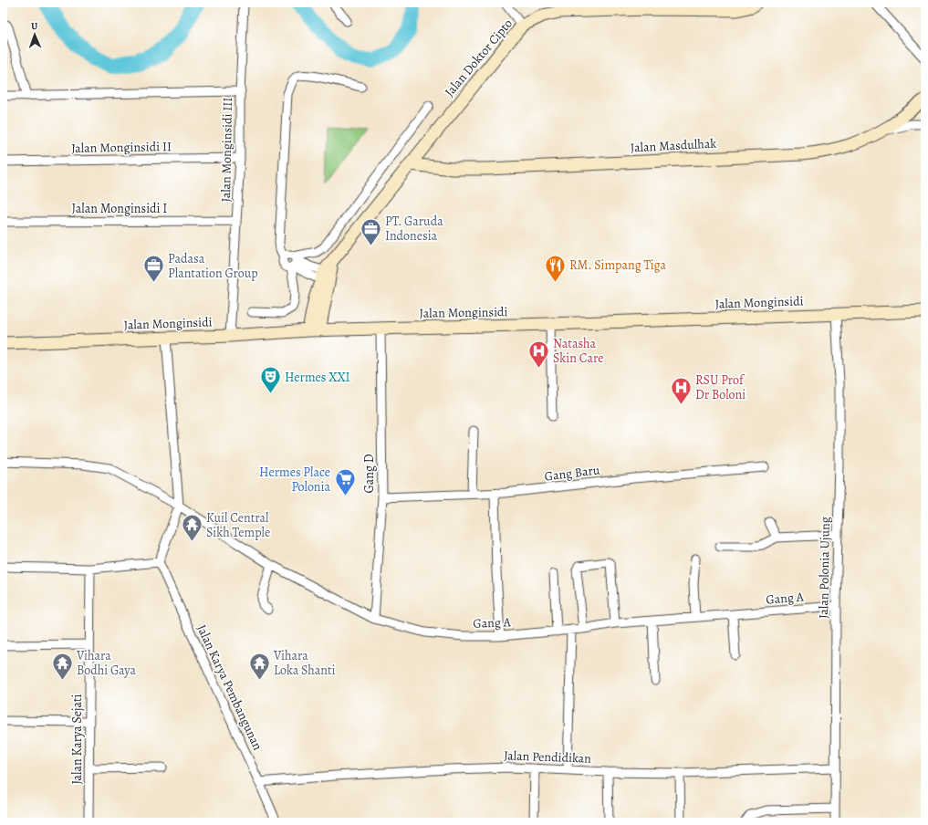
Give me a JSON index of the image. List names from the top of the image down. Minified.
{"streets":{"street":["Jalan Doktor Cipto","Jalan Masdulhak","Jalan Monginsidi II","Jalan Monginsidi III","Jalan Monginsidi I","Jalan Monginsidi","Gang Baru","Gang D","Jalan Polonia Ujung","Gang A","Jalan Karya Pembangunan","Jalan Karya Sejati","Jalan Pendidikan"]},"crossings":[["Jalan Doktor Cipto","Jalan Masdulhak"],["Jalan Monginsidi II","Jalan Monginsidi III"],["Jalan Monginsidi III","Jalan Monginsidi I"],["Jalan Monginsidi III","Jalan Monginsidi"],["Jalan Monginsidi","Gang D"],["Jalan Monginsidi","Jalan Polonia Ujung"],["Gang Baru","Gang D"],["Gang D","Gang A"],["Jalan Polonia Ujung","Gang A"],["Jalan Polonia Ujung","Jalan Pendidikan"],["Jalan Karya Pembangunan","Jalan Pendidikan"]],"places":{"office":["PT. Garuda Indonesia","Padasa Plantation Group"],"restaurant":["RM. Simpang Tiga"],"hospital":["Natasha Skin Care","RSU Prof Dr Boloni"],"theatre":["Hermes XXI"],"supermarket":["Hermes Place Polonia"],"temple":["Kuil Central Sikh Temple","Vihara Bodhi Gaya","Vihara Loka Shanti"]},"north":"top"}
